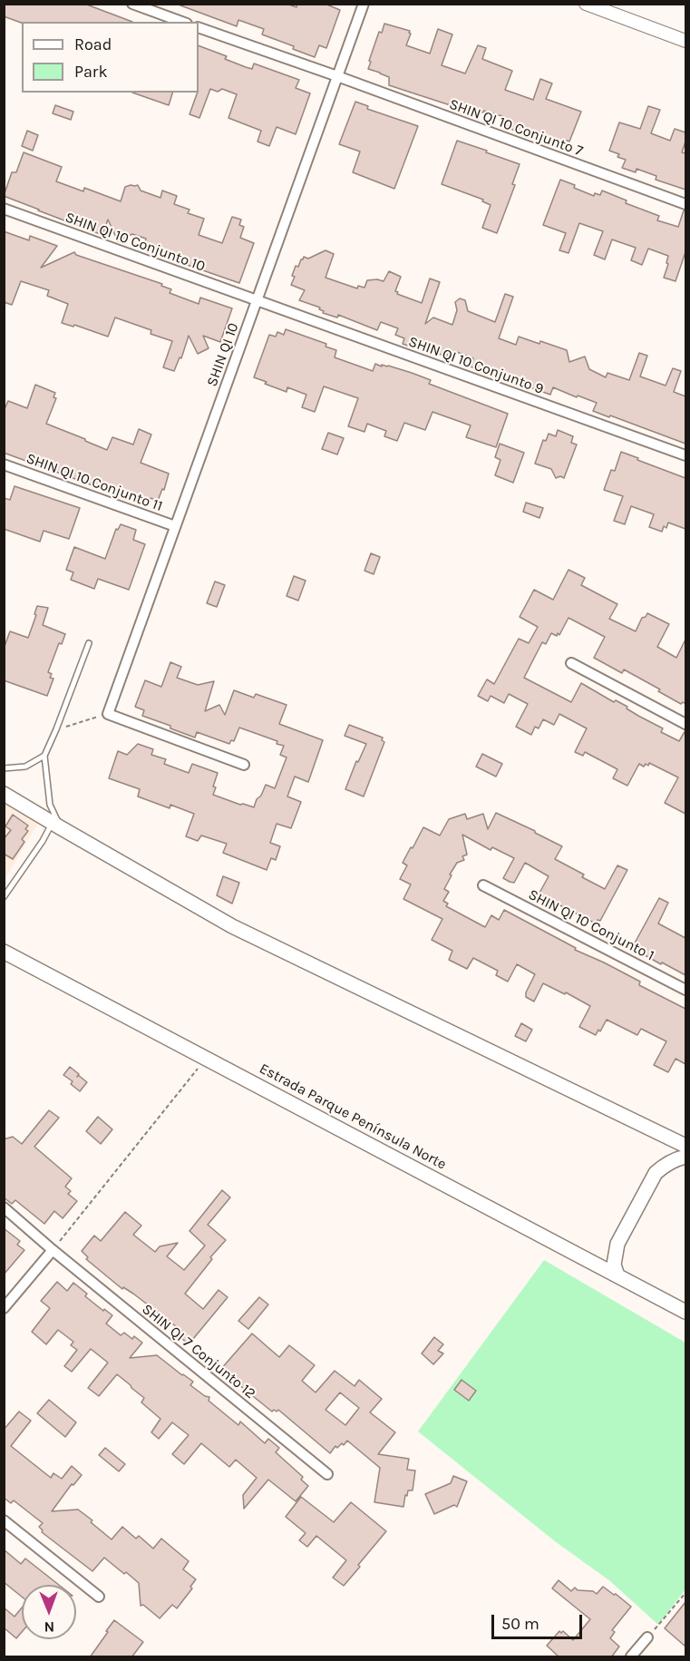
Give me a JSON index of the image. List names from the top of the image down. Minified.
{"streets":{"main road":["Estrada Parque Península Norte"],"street":["SHIN QI 10 Conjunto 7","SHIN QI 10 Conjunto 10","SHIN QI 10","SHIN QI 10 Conjunto 9","SHIN QI 10 Conjunto 11","SHIN QI 10 Conjunto 1","SHIN QI 7 Conjunto 12"]},"crossings":[["SHIN QI 10 Conjunto 7","SHIN QI 10"],["SHIN QI 10 Conjunto 10","SHIN QI 10"],["SHIN QI 10 Conjunto 10","SHIN QI 10 Conjunto 9"],["SHIN QI 10","SHIN QI 10 Conjunto 9"],["SHIN QI 10","SHIN QI 10 Conjunto 11"]],"legend":["Road","Park"],"scale_bar":"50 m","north":"bottom"}
